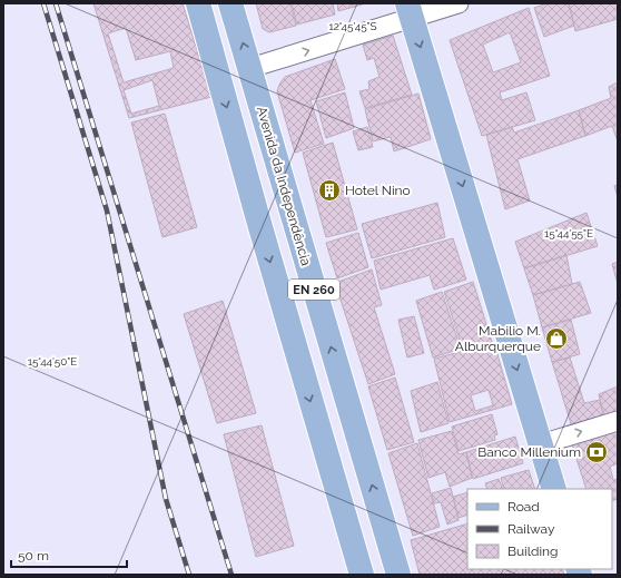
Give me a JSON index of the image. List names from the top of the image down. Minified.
{"streets":{"main road":["Avenida da Independência","EN 260"]},"places":{"building":["Hotel Nino"],"shop":["Mabilio M. Alburquerque"],"bank":["Banco Millenium"]},"legend":["Road","Railway","Building"],"scale_bar":"50 m","coordinates":["12°45'45\"S","15°44'55\"E","15°44'50\"E"]}
